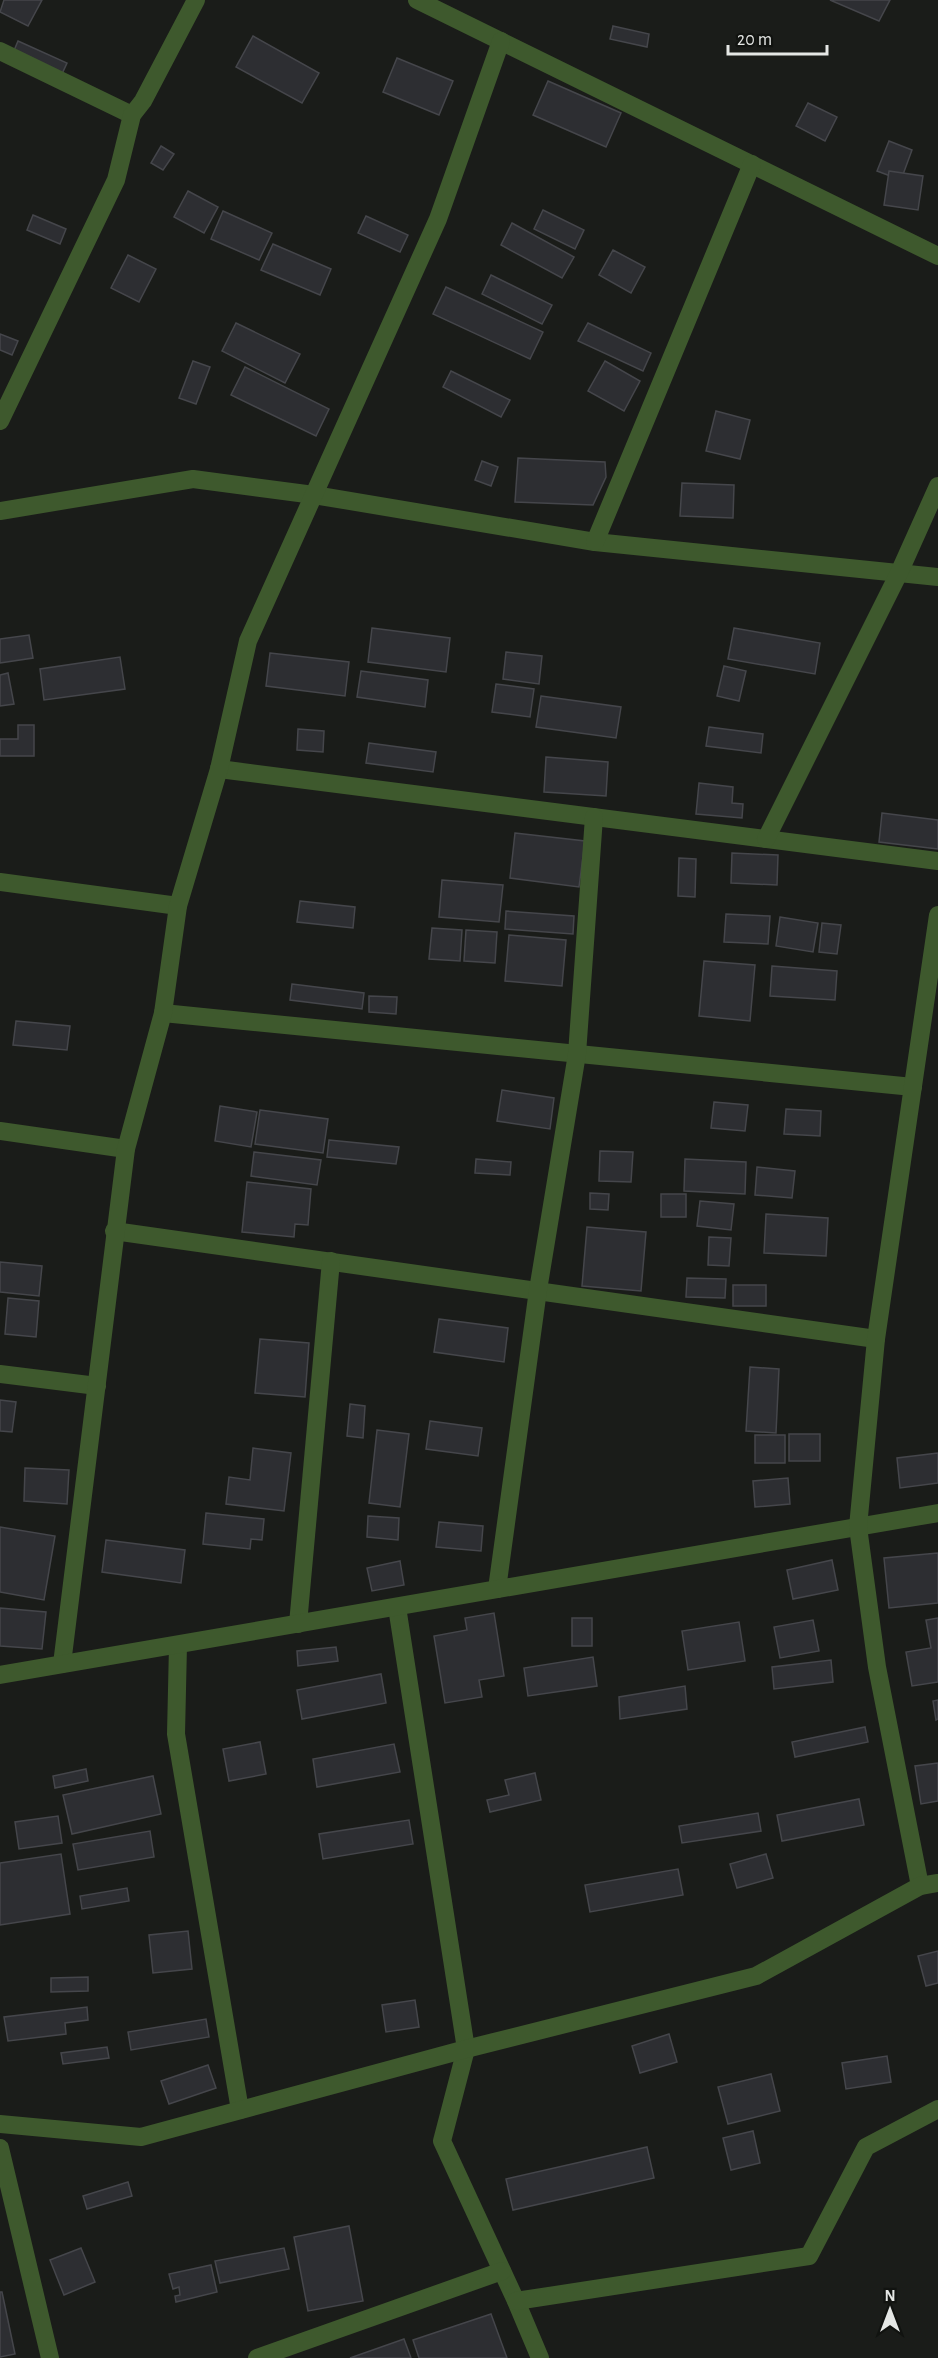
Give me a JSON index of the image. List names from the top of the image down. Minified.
{"scale_bar":"20 m","north":"top"}
